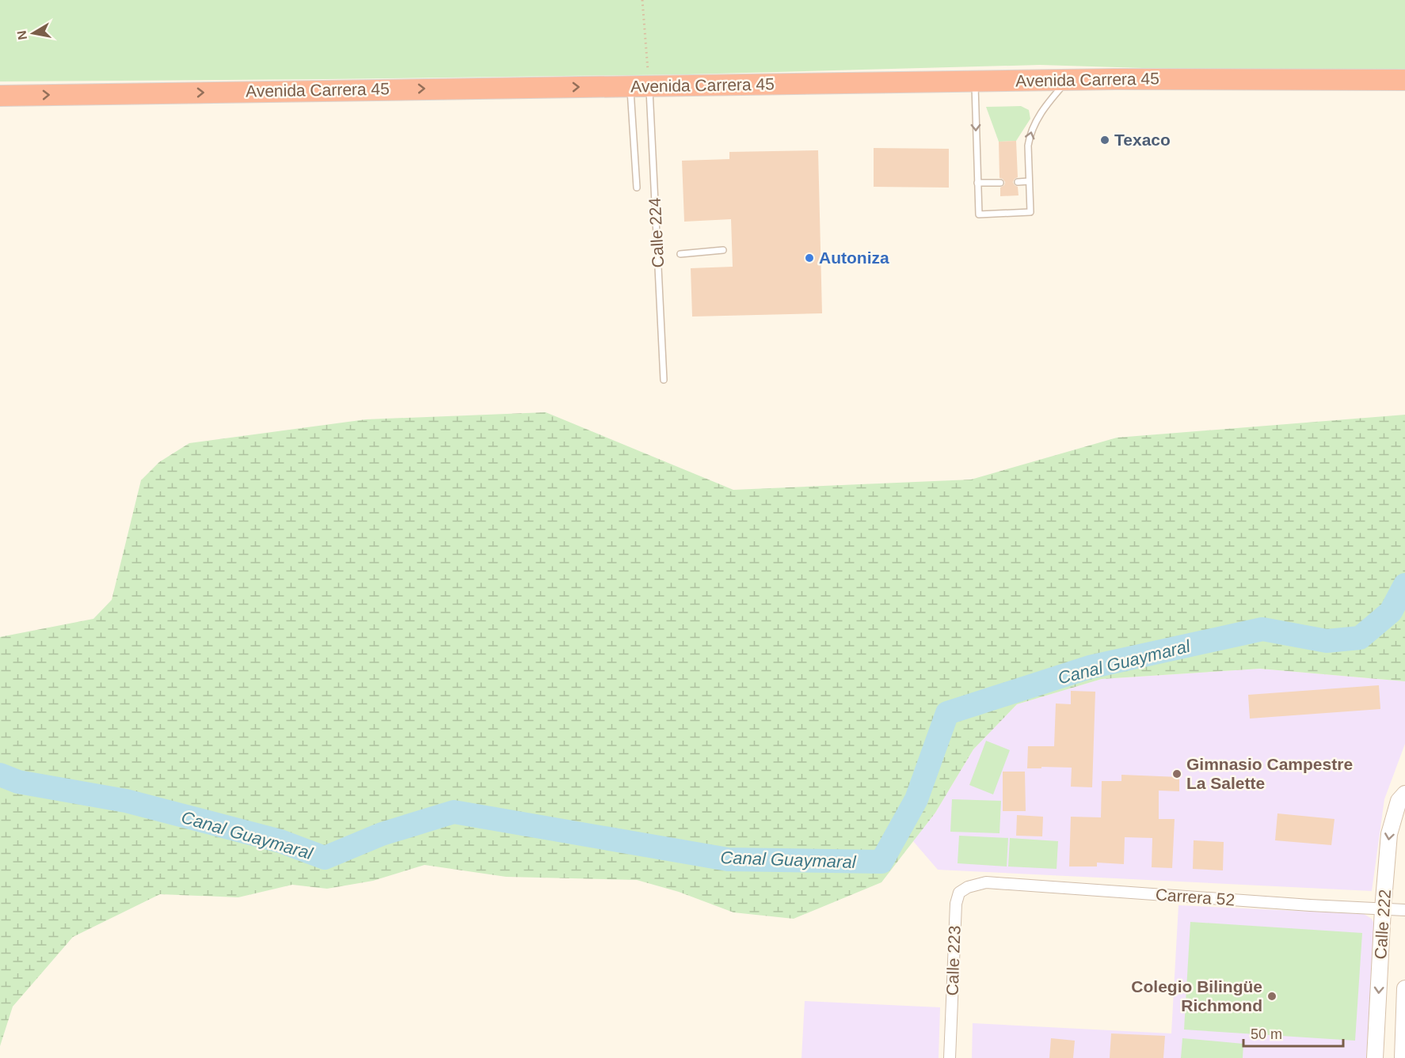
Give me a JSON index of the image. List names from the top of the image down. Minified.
{"streets":{"highway":["Avenida Carrera 45"],"street":["Carrera 52","Calle 222","Calle 223"],"lane":["Calle 224"]},"crossings":[["Avenida Carrera 45","Calle 224"],["Carrera 52","Calle 222"],["Carrera 52","Calle 223"]],"one_way":["Avenida Carrera 45","Calle 222"],"water":["Canal Guaymaral"],"places":["Texaco","Autoniza","Gimnasio Campestre La Salette","Colegio Bilingüe Richmond"],"scale_bar":"50 m","north":"left"}
